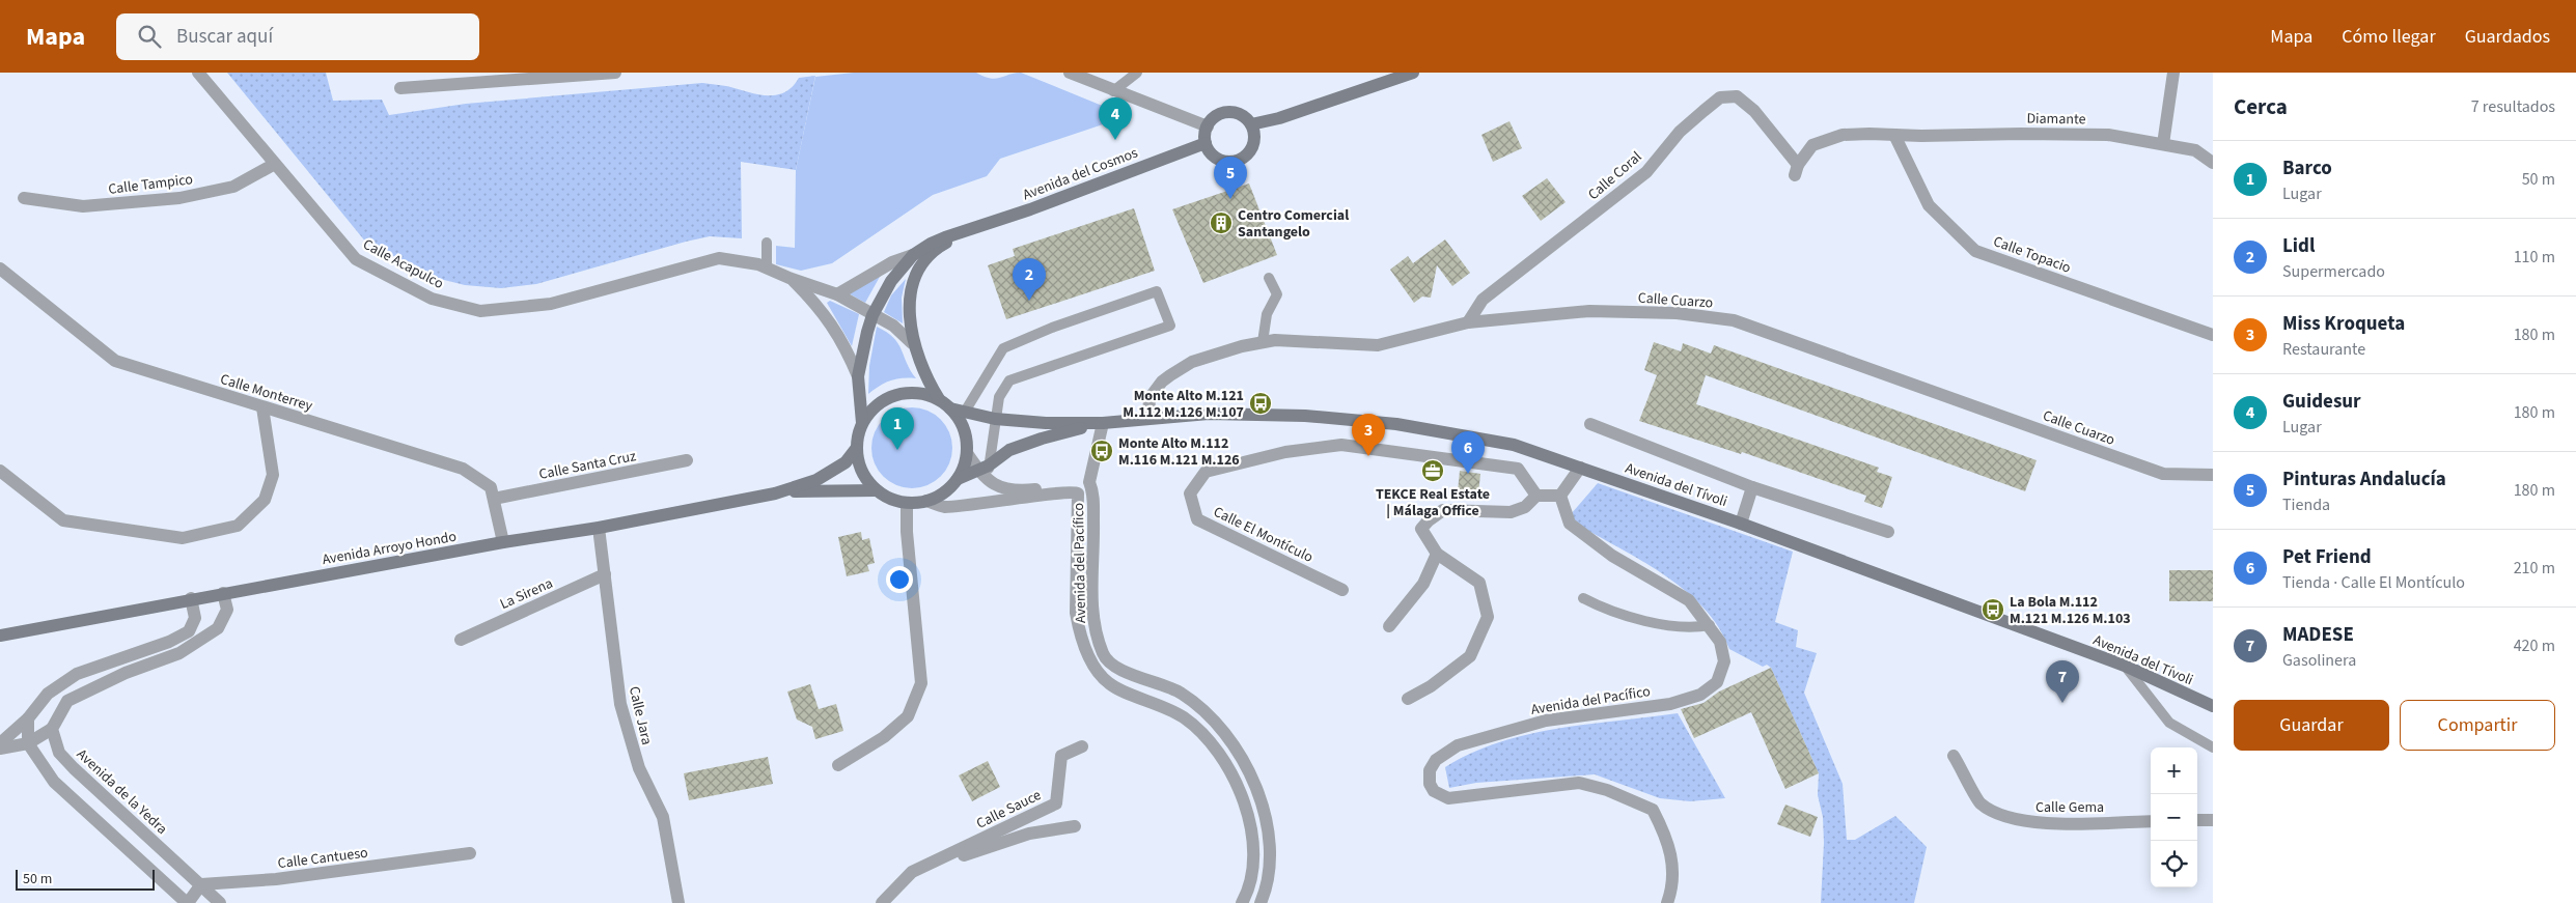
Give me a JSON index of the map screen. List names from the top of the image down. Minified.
{"streets":{"main road":["Avenida del Cosmos","Avenida del Tívoli","Avenida Arroyo Hondo"],"street":["Diamante","Calle Coral","Calle Tampico","Calle Topacio","Calle Acapulco","Calle Cuarzo","Calle Monterrey","Calle Santa Cruz","Calle El Montículo","Avenida del Pacífico","La Sirena","Calle Jara","Avenida de la Yedra","Calle Gema","Calle Sauce","Calle Cantueso"]},"crossings":[["Diamante","Calle Coral"],["Diamante","Calle Topacio"],["Calle Coral","Calle Cuarzo"],["Calle Tampico","Calle Acapulco"],["Calle Cuarzo","Avenida del Tívoli"],["Calle Monterrey","Calle Santa Cruz"],["Calle Monterrey","Avenida Arroyo Hondo"],["Avenida del Tívoli","Avenida Arroyo Hondo"],["Avenida del Tívoli","Avenida del Pacífico"],["Avenida Arroyo Hondo","Calle Jara"],["La Sirena","Calle Jara"],["Avenida de la Yedra","Calle Cantueso"]],"places":{"building":["Centro Comercial Santangelo"],"bus stop":["Monte Alto M.121 M.112 M.126 M.107","Monte Alto M.112 M.116 M.121 M.126","La Bola M.112 M.121 M.126 M.103"],"office":["TEKCE Real Estate | Málaga Office"]},"scale_bar":"50 m","page":{"header":"Mapa","search":"Buscar aquí","nav":["Mapa","Cómo llegar","Guardados"],"heading":["Cerca","7 resultados"],"pins":["4","5","2","1","3","6","7"],"list":[{"mark":"1","name":"Barco","note":"Lugar","value":"50 m"},{"mark":"2","name":"Lidl","note":"Supermercado","value":"110 m"},{"mark":"3","name":"Miss Kroqueta","note":"Restaurante","value":"180 m"},{"mark":"4","name":"Guidesur","note":"Lugar","value":"180 m"},{"mark":"5","name":"Pinturas Andalucía","note":"Tienda","value":"180 m"},{"mark":"6","name":"Pet Friend","note":"Tienda · Calle El Montículo","value":"210 m"},{"mark":"7","name":"MADESE","note":"Gasolinera","value":"420 m"}],"buttons":["Guardar","Compartir"],"map_buttons":["+","−"],"scale":"50 m"}}
